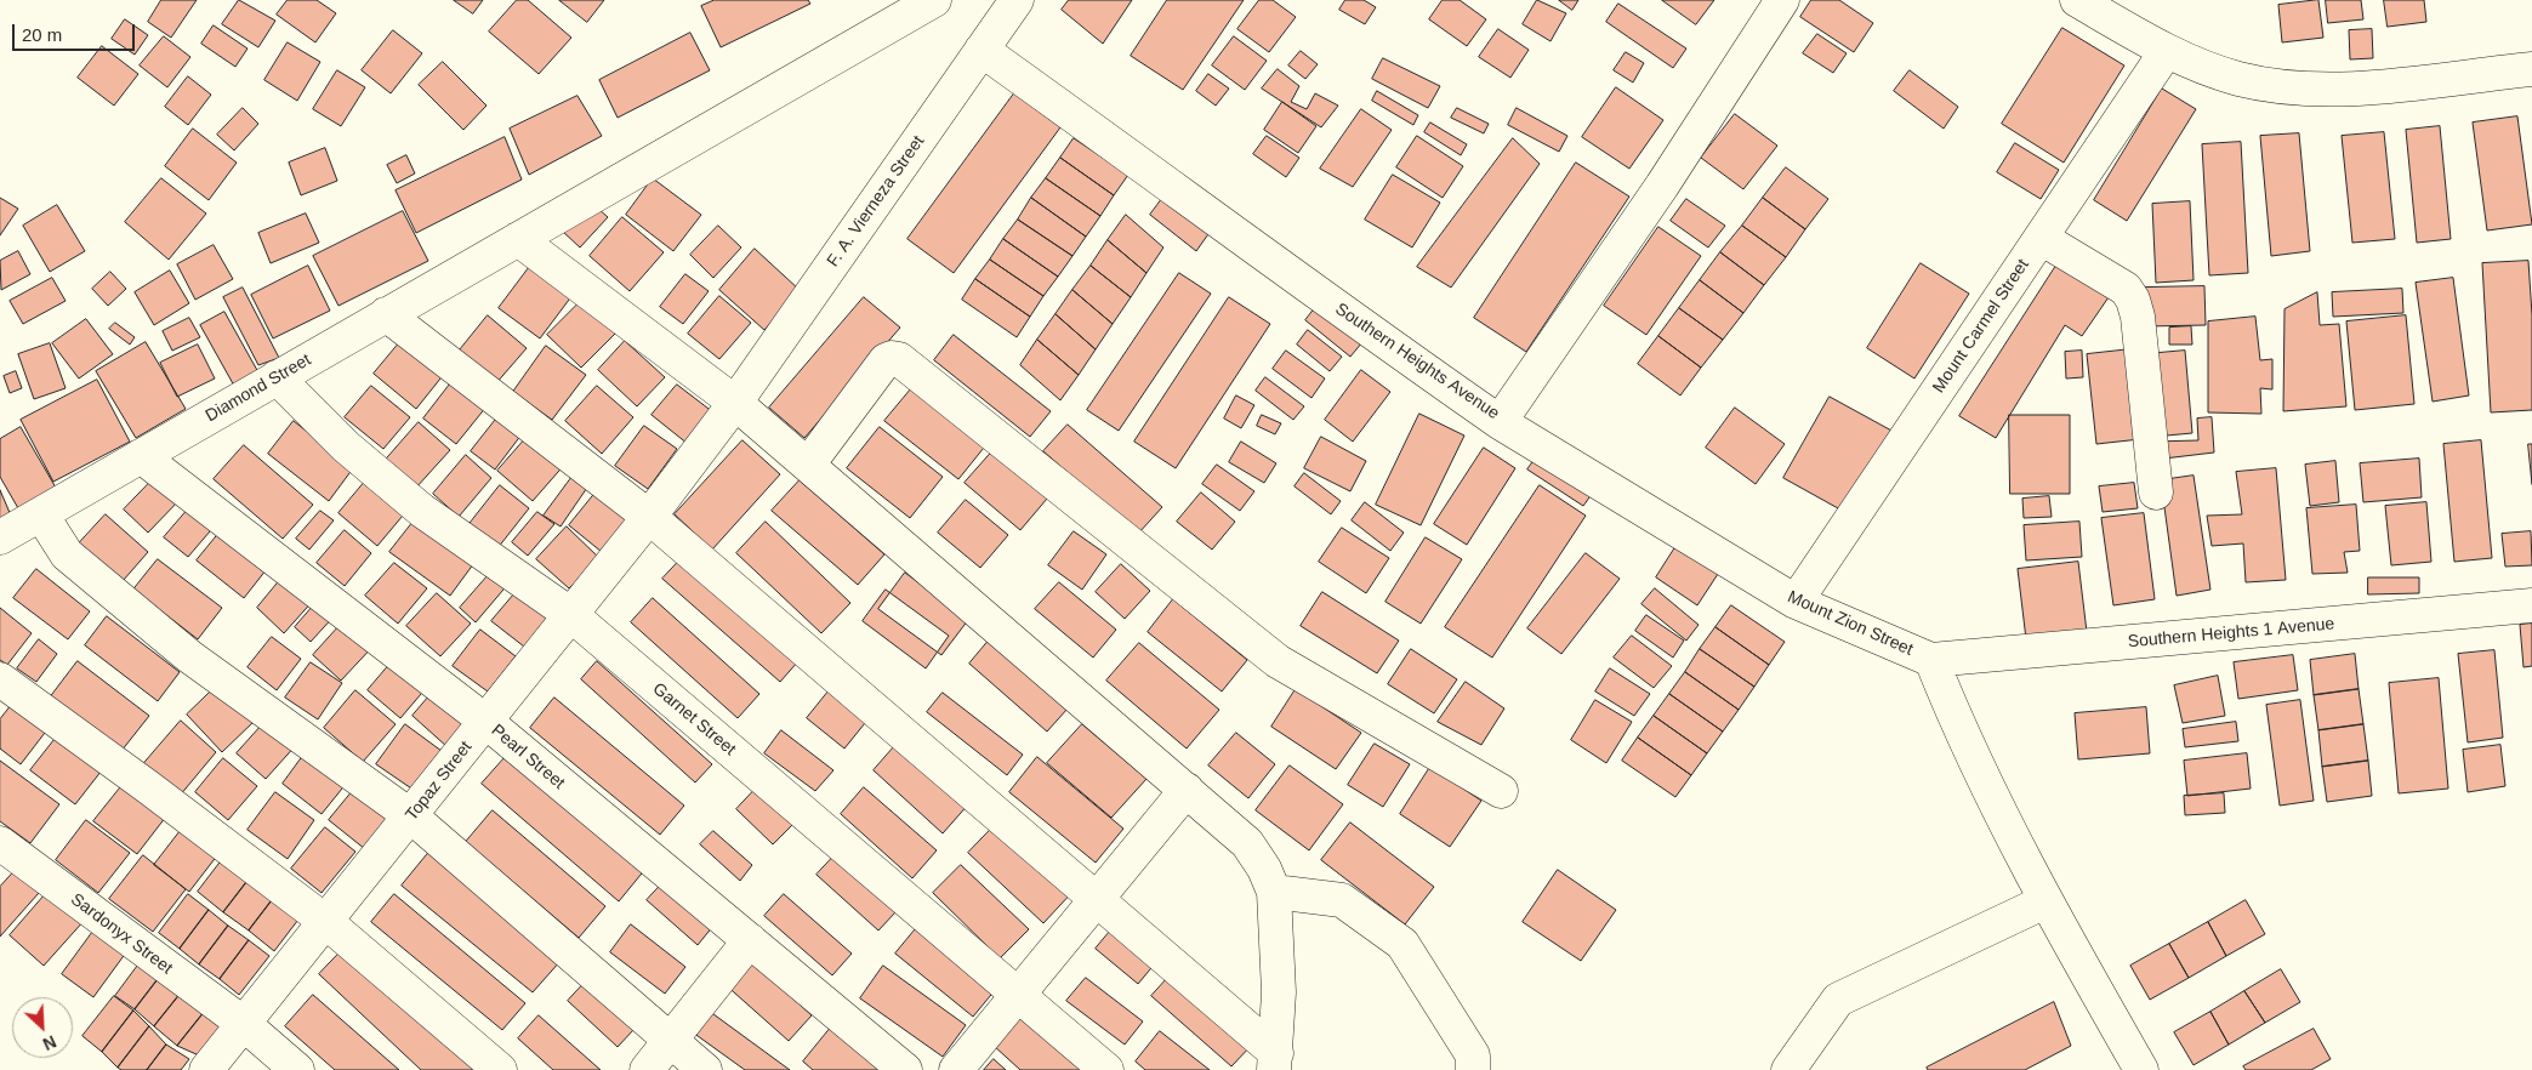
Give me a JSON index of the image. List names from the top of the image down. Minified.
{"streets":{"street":["F. A. Vierneza Street","Mount Carmel Street","Southern Heights Avenue","Diamond Street","Mount Zion Street","Southern Heights 1 Avenue","Garnet Street","Pearl Street","Topaz Street","Sardonyx Street"]},"crossings":[["F. A. Vierneza Street","Southern Heights Avenue"],["F. A. Vierneza Street","Topaz Street"],["Mount Carmel Street","Mount Zion Street"],["Southern Heights Avenue","Mount Zion Street"],["Diamond Street","Garnet Street"],["Diamond Street","Pearl Street"],["Mount Zion Street","Southern Heights 1 Avenue"],["Garnet Street","Topaz Street"],["Pearl Street","Topaz Street"],["Topaz Street","Sardonyx Street"]],"scale_bar":"20 m","north":"bottom right"}
